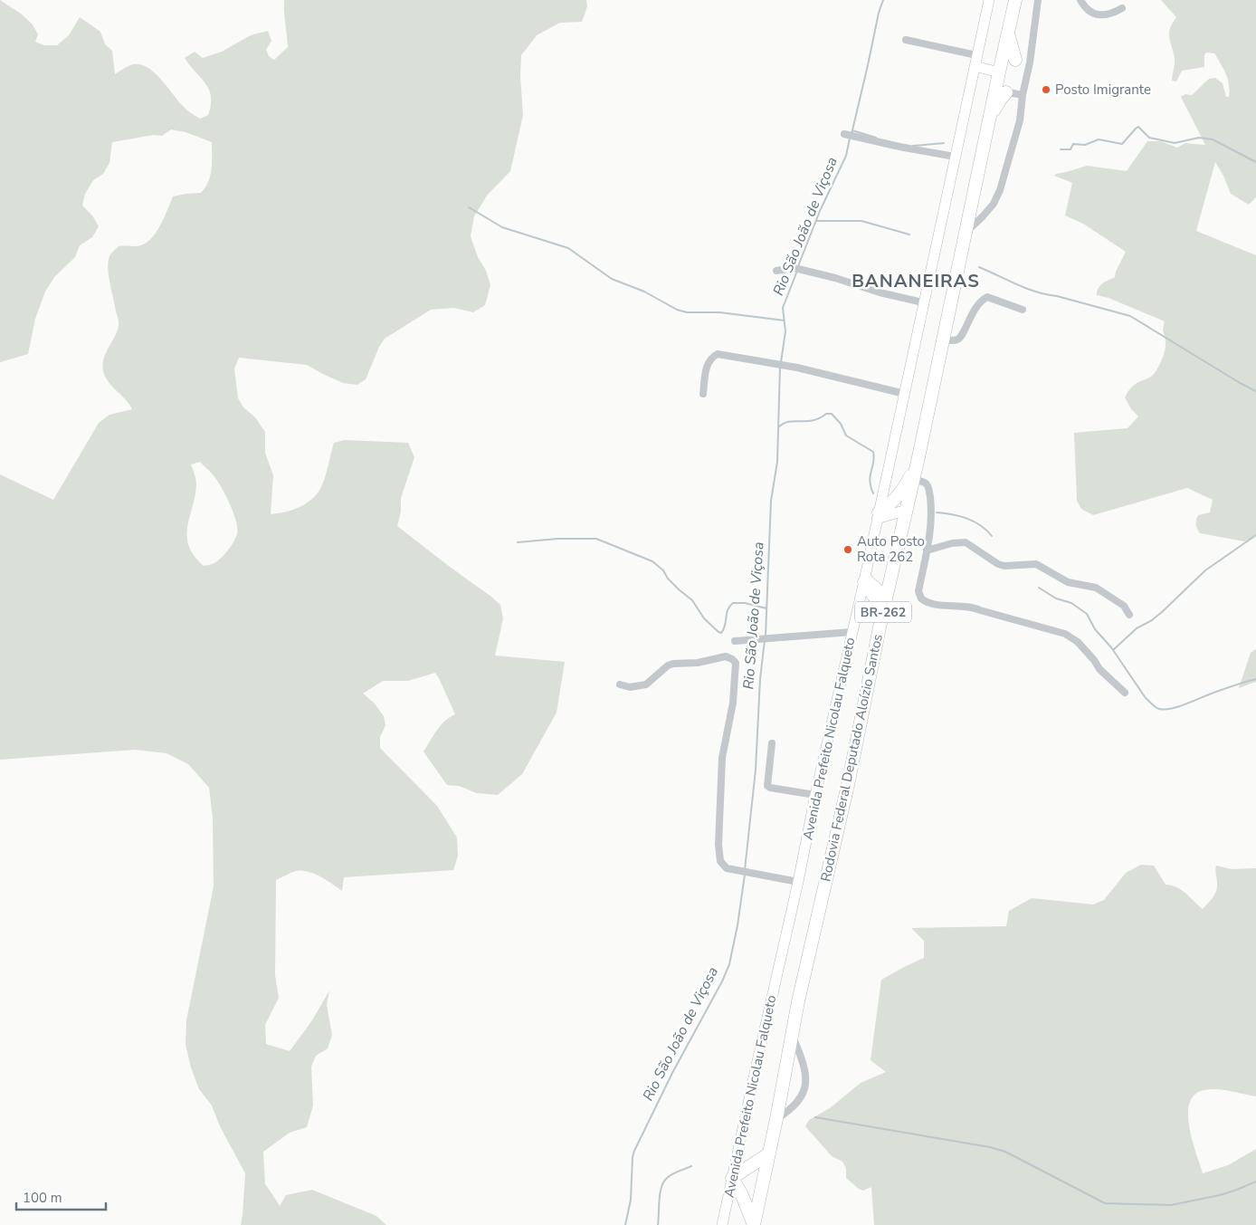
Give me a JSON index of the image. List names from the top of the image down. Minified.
{"streets":{"highway":["BR-262","Rodovia Federal Deputado Aloízio Santos"],"street":["Avenida Prefeito Nicolau Falqueto"]},"districts":["BANANEIRAS"],"water":["Rio São João de Viçosa"],"places":["Posto Imigrante","Auto Posto Rota 262"],"scale_bar":"100 m"}
